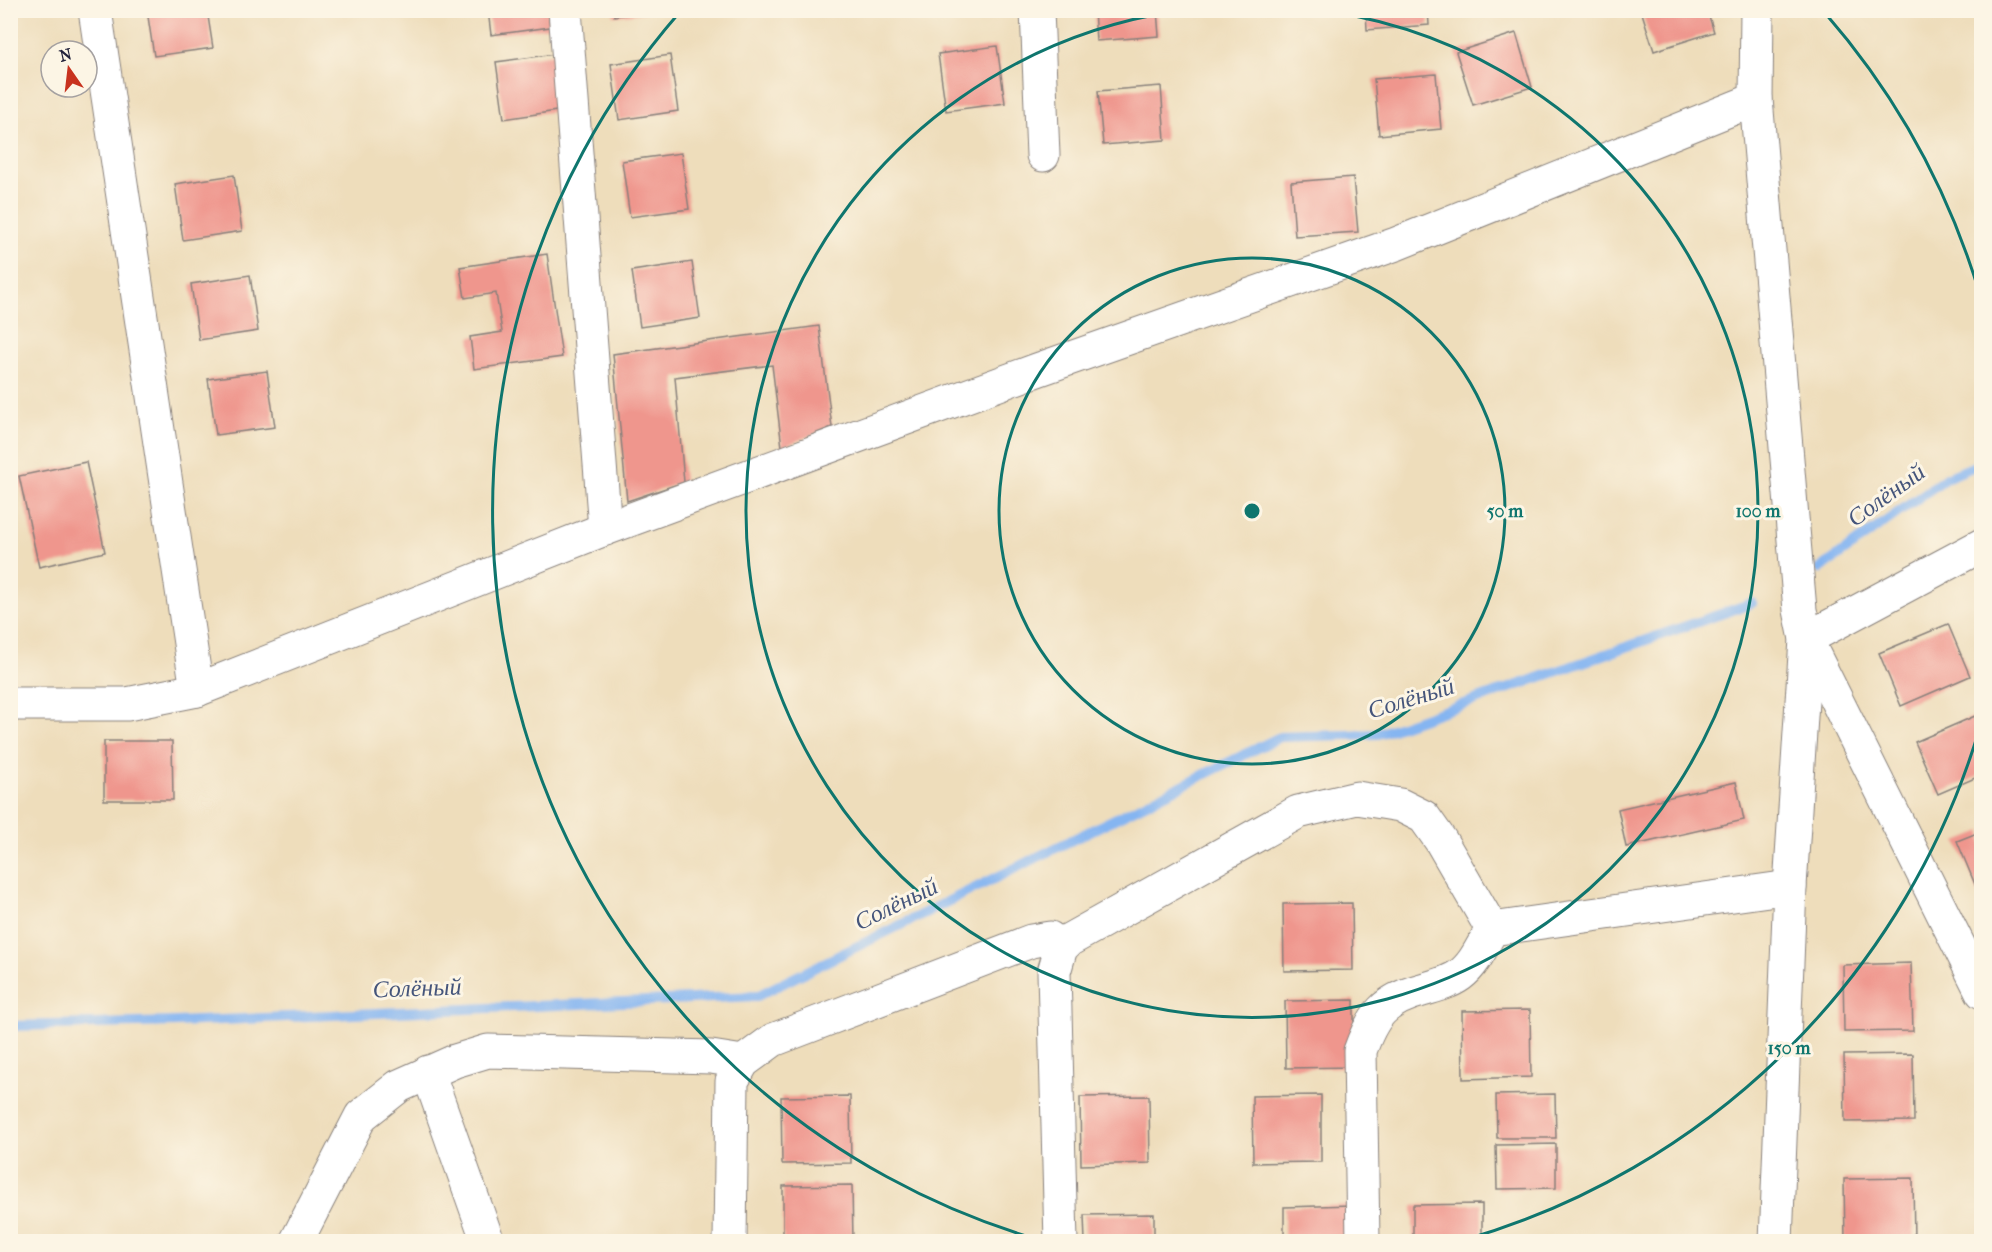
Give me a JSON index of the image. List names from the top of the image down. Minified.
{"water":["Солёный"],"north":"top","rings":["50 m","100 m","150 m"]}
